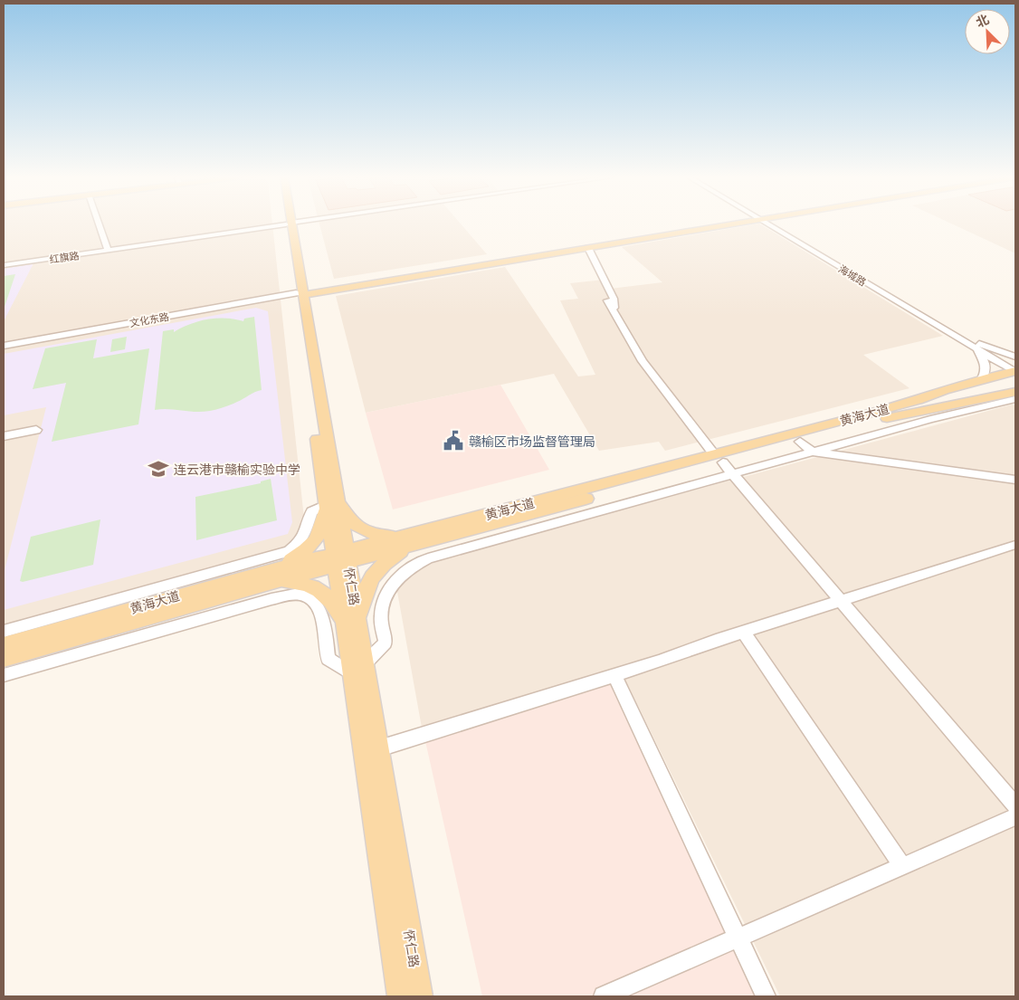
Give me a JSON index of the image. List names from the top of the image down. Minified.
{"streets":{"main road":["黄海大道","怀仁路"],"street":["红旗路","海城路","文化东路"]},"crossings":[["海城路","黄海大道"],["文化东路","怀仁路"],["黄海大道","怀仁路"]],"places":{"public building":["赣榆区市场监督管理局"],"school or university":["连云港市赣榆实验中学"]},"north":"top left"}
